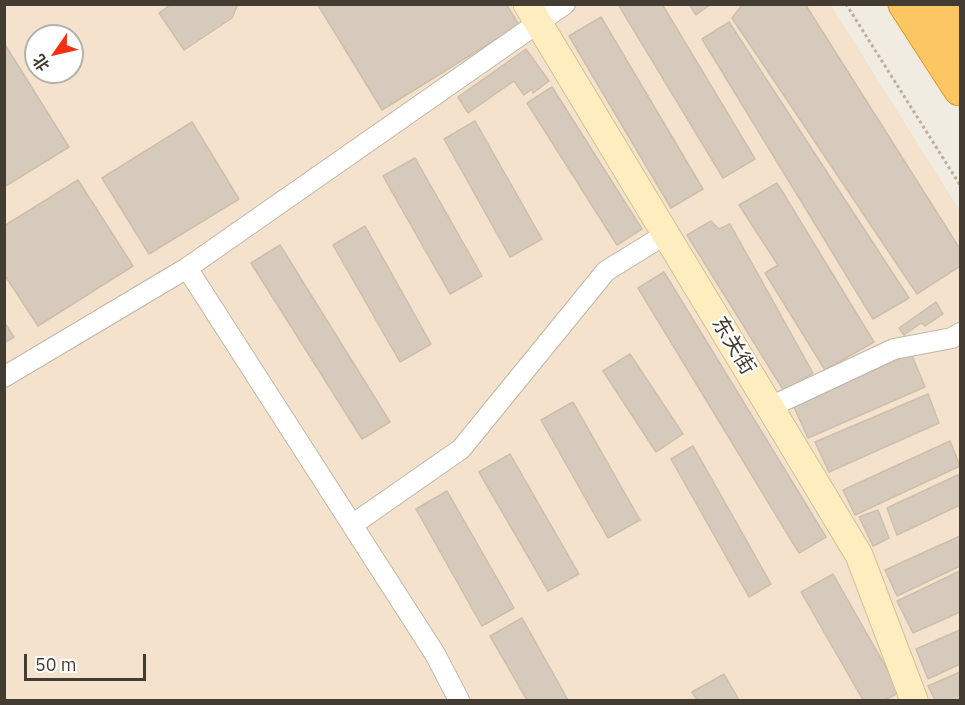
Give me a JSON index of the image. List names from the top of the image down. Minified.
{"streets":{"street":["东关街"]},"scale_bar":"50 m","north":"bottom left"}
